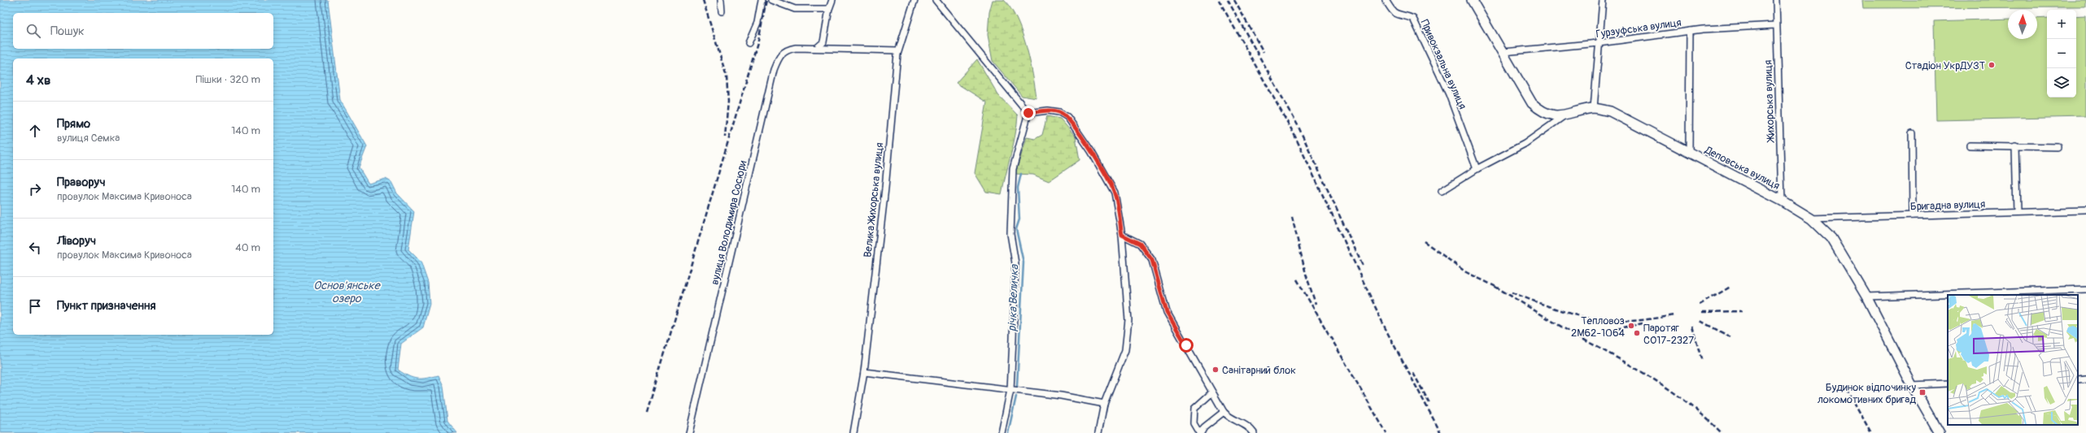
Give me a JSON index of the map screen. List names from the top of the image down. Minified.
{"streets":{"main road":["Деповська вулиця"],"street":["Гурзуфська вулиця","Привокзальна вулиця","Жихорська вулиця","Велика Жихорська вулиця","Бригадна вулиця","вулиця Володимира Сосюри"]},"crossings":[["Гурзуфська вулиця","Жихорська вулиця"],["Привокзальна вулиця","Деповська вулиця"],["Жихорська вулиця","Деповська вулиця"],["Деповська вулиця","Бригадна вулиця"]],"water":["Основ'янське озеро","річка Величка"],"places":{"other":["Стадіон УкрДУЗТ","Тепловоз 2М62-1064","Паротяг СО17-2327","Санітарний блок"],"transit":["Будинок відпочинку локомотивних бригад"]},"north":"top","page":{"map_buttons":["+","−"],"search":"Пошук","heading":["4 хв","Пішки · 320 m"],"list":[["Прямо","вулиця Семка","140 m"],["Праворуч","провулок Максима Кривоноса","140 m"],["Ліворуч","провулок Максима Кривоноса","40 m"],"Пункт призначення"]}}
